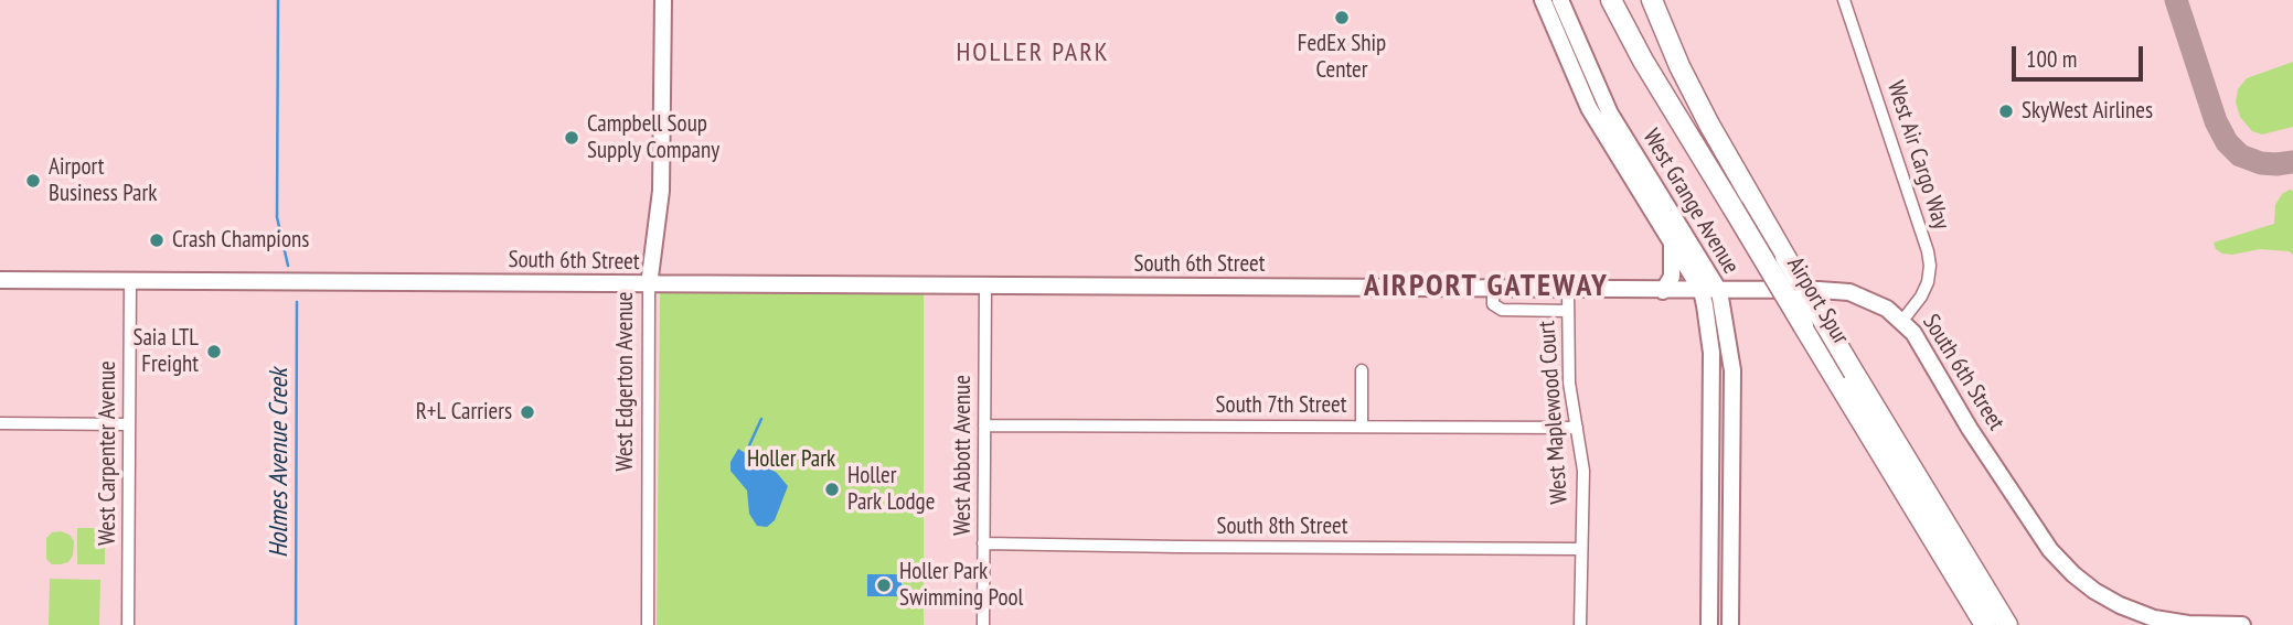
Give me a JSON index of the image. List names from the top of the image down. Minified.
{"streets":{"highway":["Airport Spur"],"street":["West Air Cargo Way","West Grange Avenue","South 6th Street","West Edgerton Avenue","South 7th Street","West Maplewood Court","West Carpenter Avenue","West Abbott Avenue","South 8th Street"]},"crossings":[["West Air Cargo Way","South 6th Street"],["West Grange Avenue","South 6th Street"],["South 6th Street","West Edgerton Avenue"],["South 6th Street","West Maplewood Court"],["South 6th Street","West Carpenter Avenue"],["South 6th Street","West Abbott Avenue"],["South 7th Street","West Maplewood Court"],["South 7th Street","West Abbott Avenue"],["West Maplewood Court","South 8th Street"],["West Abbott Avenue","South 8th Street"]],"districts":["HOLLER PARK","AIRPORT GATEWAY"],"water":["Holmes Avenue Creek"],"parks":["Holler Park"],"places":["FedEx Ship Center","SkyWest Airlines","Campbell Soup Supply Company","Airport Business Park","Crash Champions","Saia LTL Freight","R+L Carriers","Holler Park Lodge","Holler Park Swimming Pool"],"scale_bar":"100 m"}
